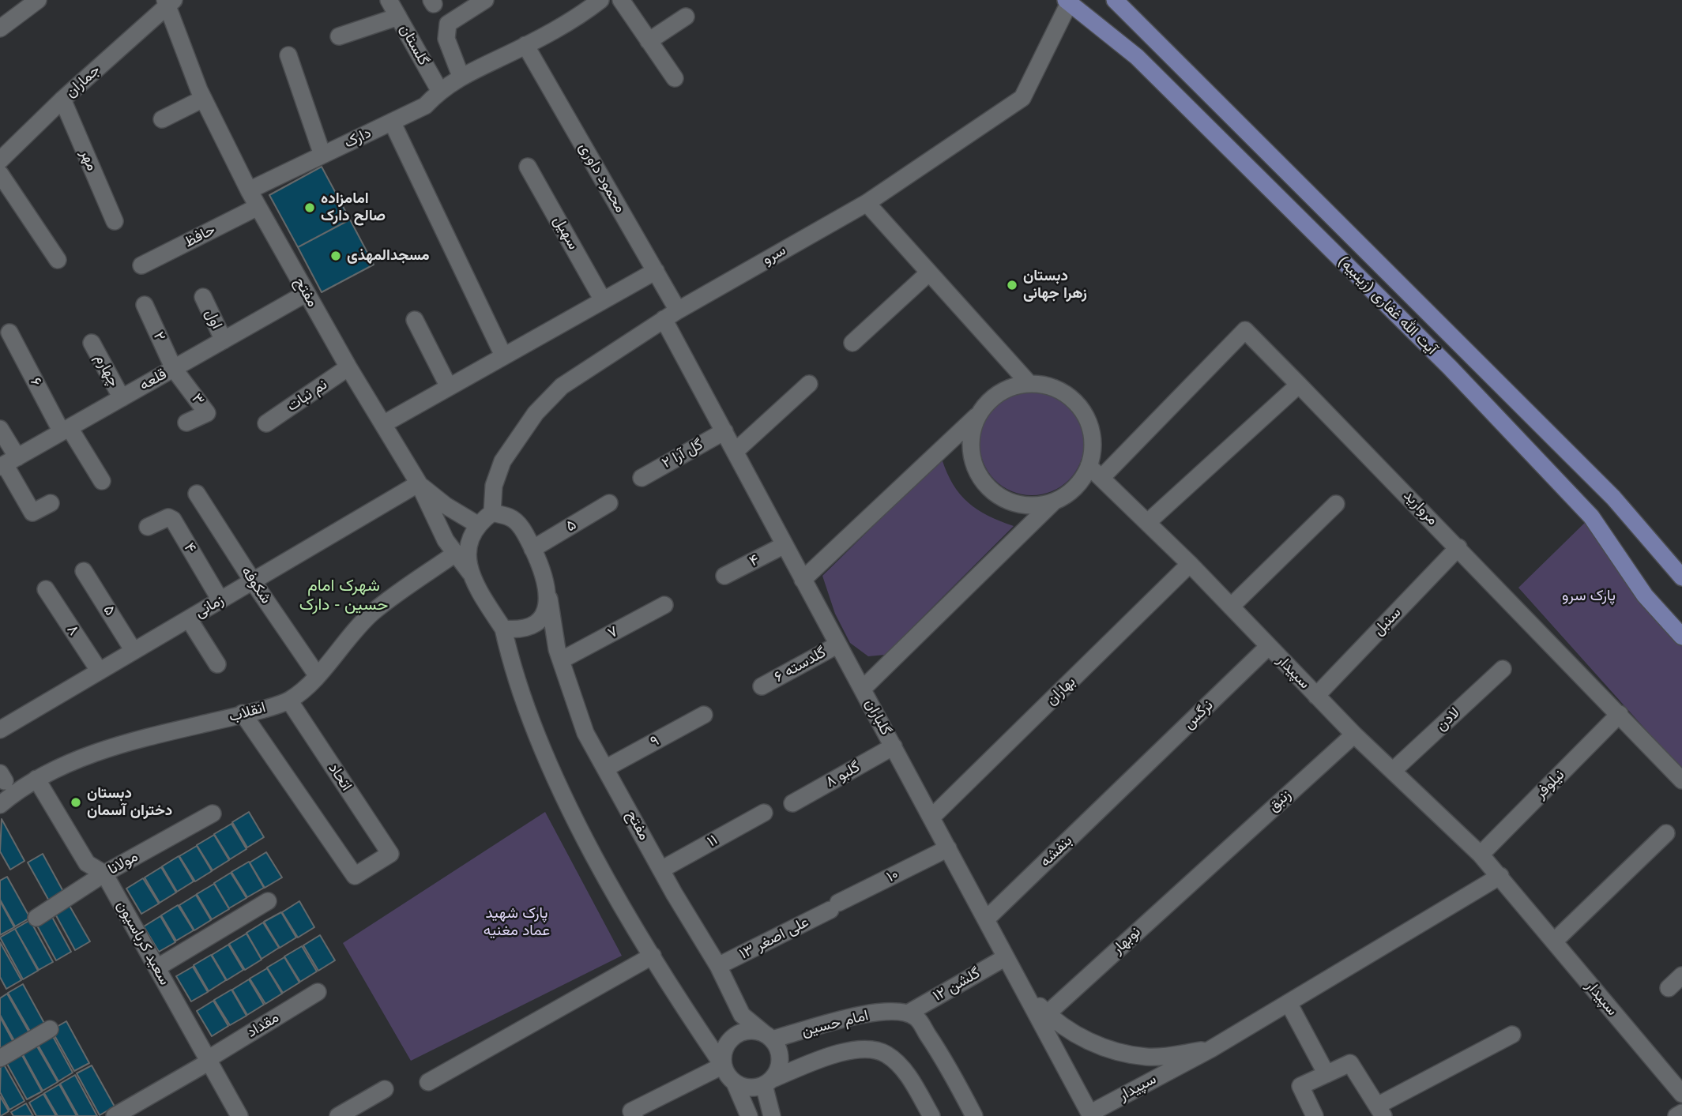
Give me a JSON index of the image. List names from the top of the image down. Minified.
{"streets":{"main road":["آیت الله غفاری (زینبیه)"],"street":["گلستان","جماران","دارک","مهر","محمود داوری","سهیل","حافظ","سرو","مفتح","اول","۲","چهارم","قلعه","۶","نم نبات","۳","گل آرا ۲","مروارید","۵","۴","شکوفه","زمانی","سنبل","۸","۷","گلدسته ۶","سپیدار","بهاران","انقلاب","نرگس","گلباران","لادن","۹","گلبو ۸","اتحاد","نیلوفر","زنبق","۱۱","بنفشه","مولانا","۱۰","علی اصغر ۱۳","نوبهار","سعید کرباسیون","گلشن ۱۲","امام حسین","مقداد"]},"crossings":[["گلستان","دارک"],["جماران","مهر"],["جماران","مفتح"],["دارک","محمود داوری"],["دارک","مفتح"],["محمود داوری","سرو"],["محمود داوری","گلباران"],["حافظ","مفتح"],["سرو","مفتح"],["سرو","آیت الله غفاری (زینبیه)"],["سرو","گلباران"],["مفتح","قلعه"],["مفتح","نم نبات"],["مفتح","۵"],["مفتح","زمانی"],["مفتح","۷"],["مفتح","انقلاب"],["مفتح","۹"],["مفتح","۱۱"],["مفتح","علی اصغر ۱۳"],["مفتح","امام حسین"],["اول","قلعه"],["۲","قلعه"],["۲","۳"],["چهارم","قلعه"],["قلعه","۶"],["قلعه","۳"],["گل آرا ۲","گلباران"],["مروارید","سنبل"],["مروارید","سپیدار"],["مروارید","نیلوفر"],["۵","زمانی"],["۴","زمانی"],["۴","گلباران"],["شکوفه","زمانی"],["شکوفه","انقلاب"],["زمانی","۸"],["سنبل","سپیدار"],["گلدسته ۶","گلباران"],["سپیدار","بهاران"],["سپیدار","نرگس"],["سپیدار","گلباران"],["سپیدار","لادن"],["سپیدار","نیلوفر"],["سپیدار","زنبق"],["بهاران","گلباران"],["انقلاب","اتحاد"],["انقلاب","سعید کرباسیون"],["نرگس","بنفشه"],["گلباران","گلبو ۸"],["گلباران","بنفشه"],["گلباران","۱۰"],["گلباران","گلشن ۱۲"],["زنبق","نوبهار"],["مولانا","سعید کرباسیون"],["۱۰","علی اصغر ۱۳"],["سعید کرباسیون","مقداد"],["گلشن ۱۲","امام حسین"]],"districts":["شهرک امام حسین - دارک"],"parks":["پارک سرو","پارک شهید عماد مغنیه"],"places":["امامزاده صالح دارک","مسجدالمهذی","دبستان زهرا جهانی","دبستان دختران آسمان"]}
